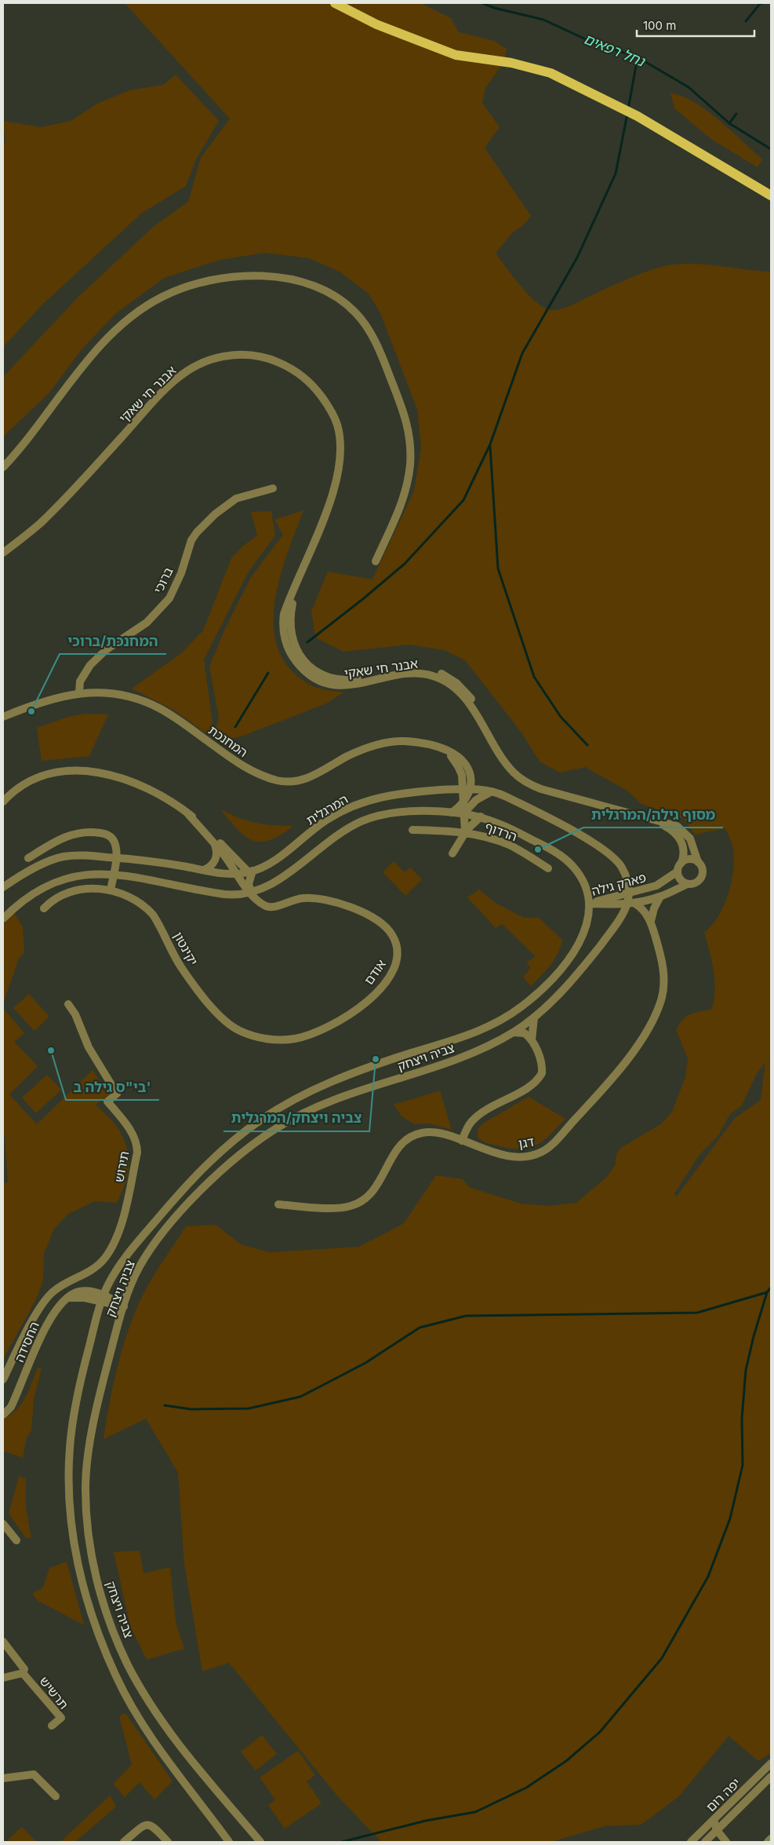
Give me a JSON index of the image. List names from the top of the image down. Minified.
{"streets":{"street":["אבנר חי שאקי","ברוכי","המחנכת","המרגלית","הרדוף","פארק גילה","יקינטון","אודם","צביה ויצחק","דגן","תירוש","החסידה","תרשיש","יפה רום"]},"crossings":[["אבנר חי שאקי","פארק גילה"],["ברוכי","המחנכת"],["המחנכת","המרגלית"],["המרגלית","פארק גילה"],["המרגלית","צביה ויצחק"],["המרגלית","דגן"],["פארק גילה","צביה ויצחק"],["פארק גילה","דגן"],["יקינטון","אודם"],["צביה ויצחק","דגן"],["צביה ויצחק","החסידה"]],"water":["נחל רפאים"],"places":["המחנכת/ברוכי","מסוף גילה/המרגלית","בי\"ס גילה ב'","צביה ויצחק/המרגלית"],"scale_bar":"100 m"}
